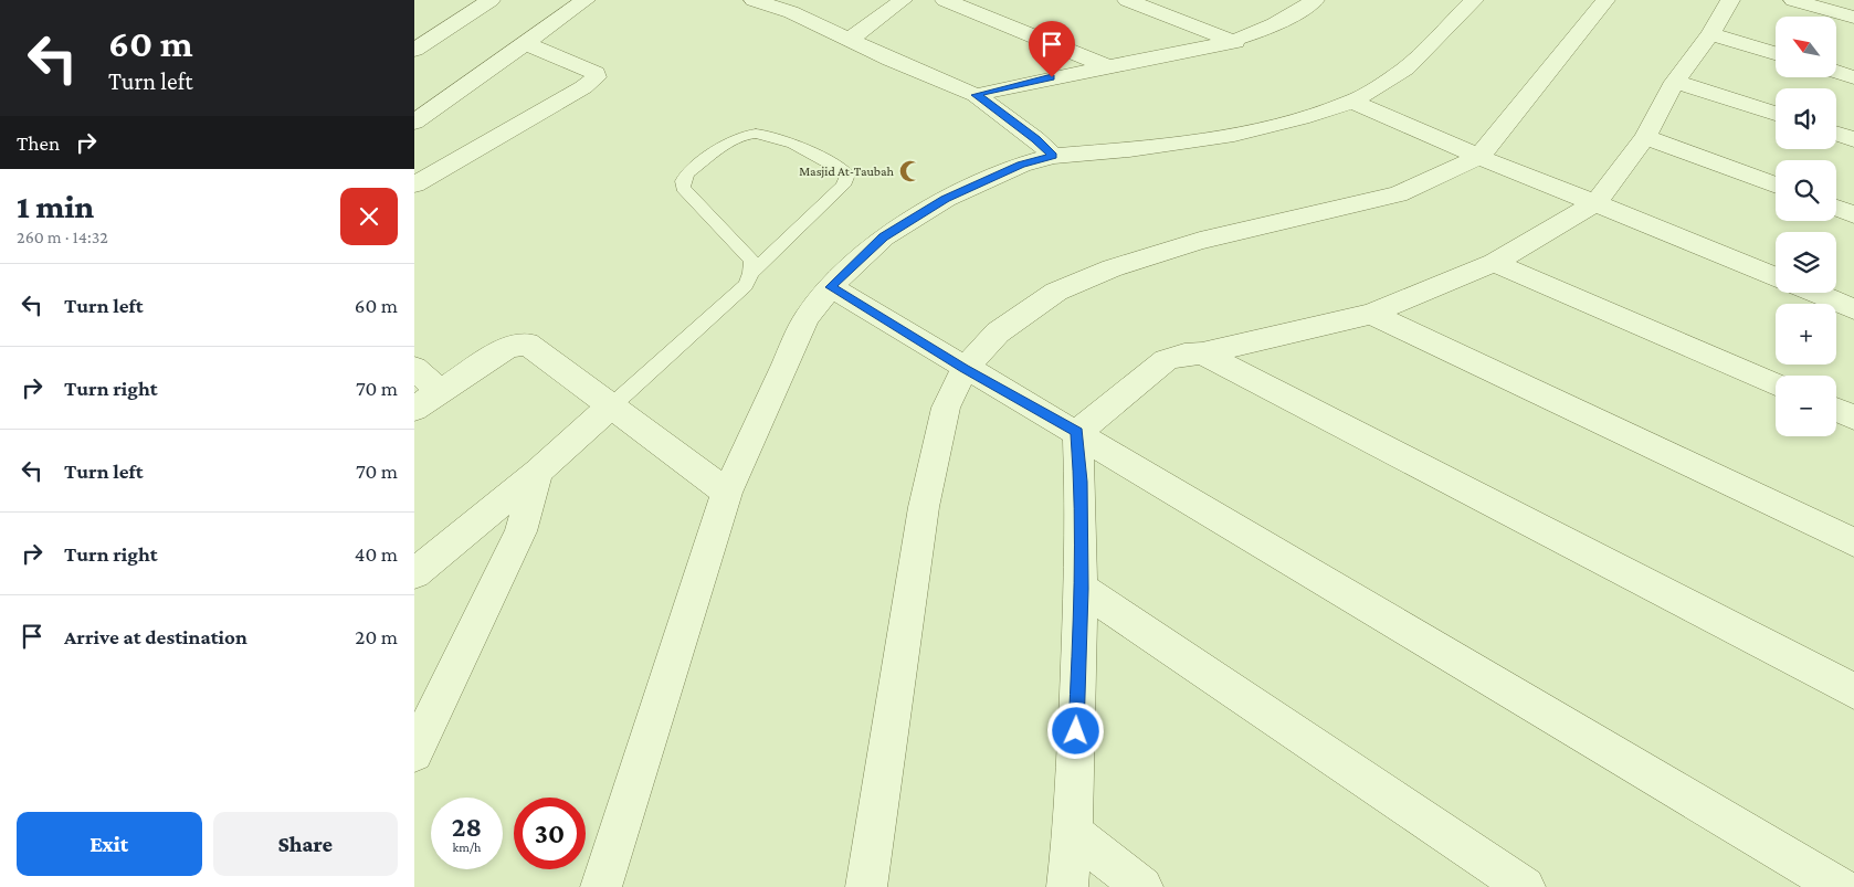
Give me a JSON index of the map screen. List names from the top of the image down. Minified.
{"places":{"mosque":["Masjid At-Taubah"]},"north":"top left","page":{"turn":["60 m","Turn left"],"map_buttons":["+","−"],"then":"Then","heading":["1 min","260 m · 14:32"],"list":[{"name":"Turn left","value":"60 m"},{"name":"Turn right","value":"70 m"},{"name":"Turn left","value":"70 m"},{"name":"Turn right","value":"40 m"},{"name":"Arrive at destination","value":"20 m"}],"speed":"28 km/h","limit":"30","buttons":["Exit","Share"]}}
